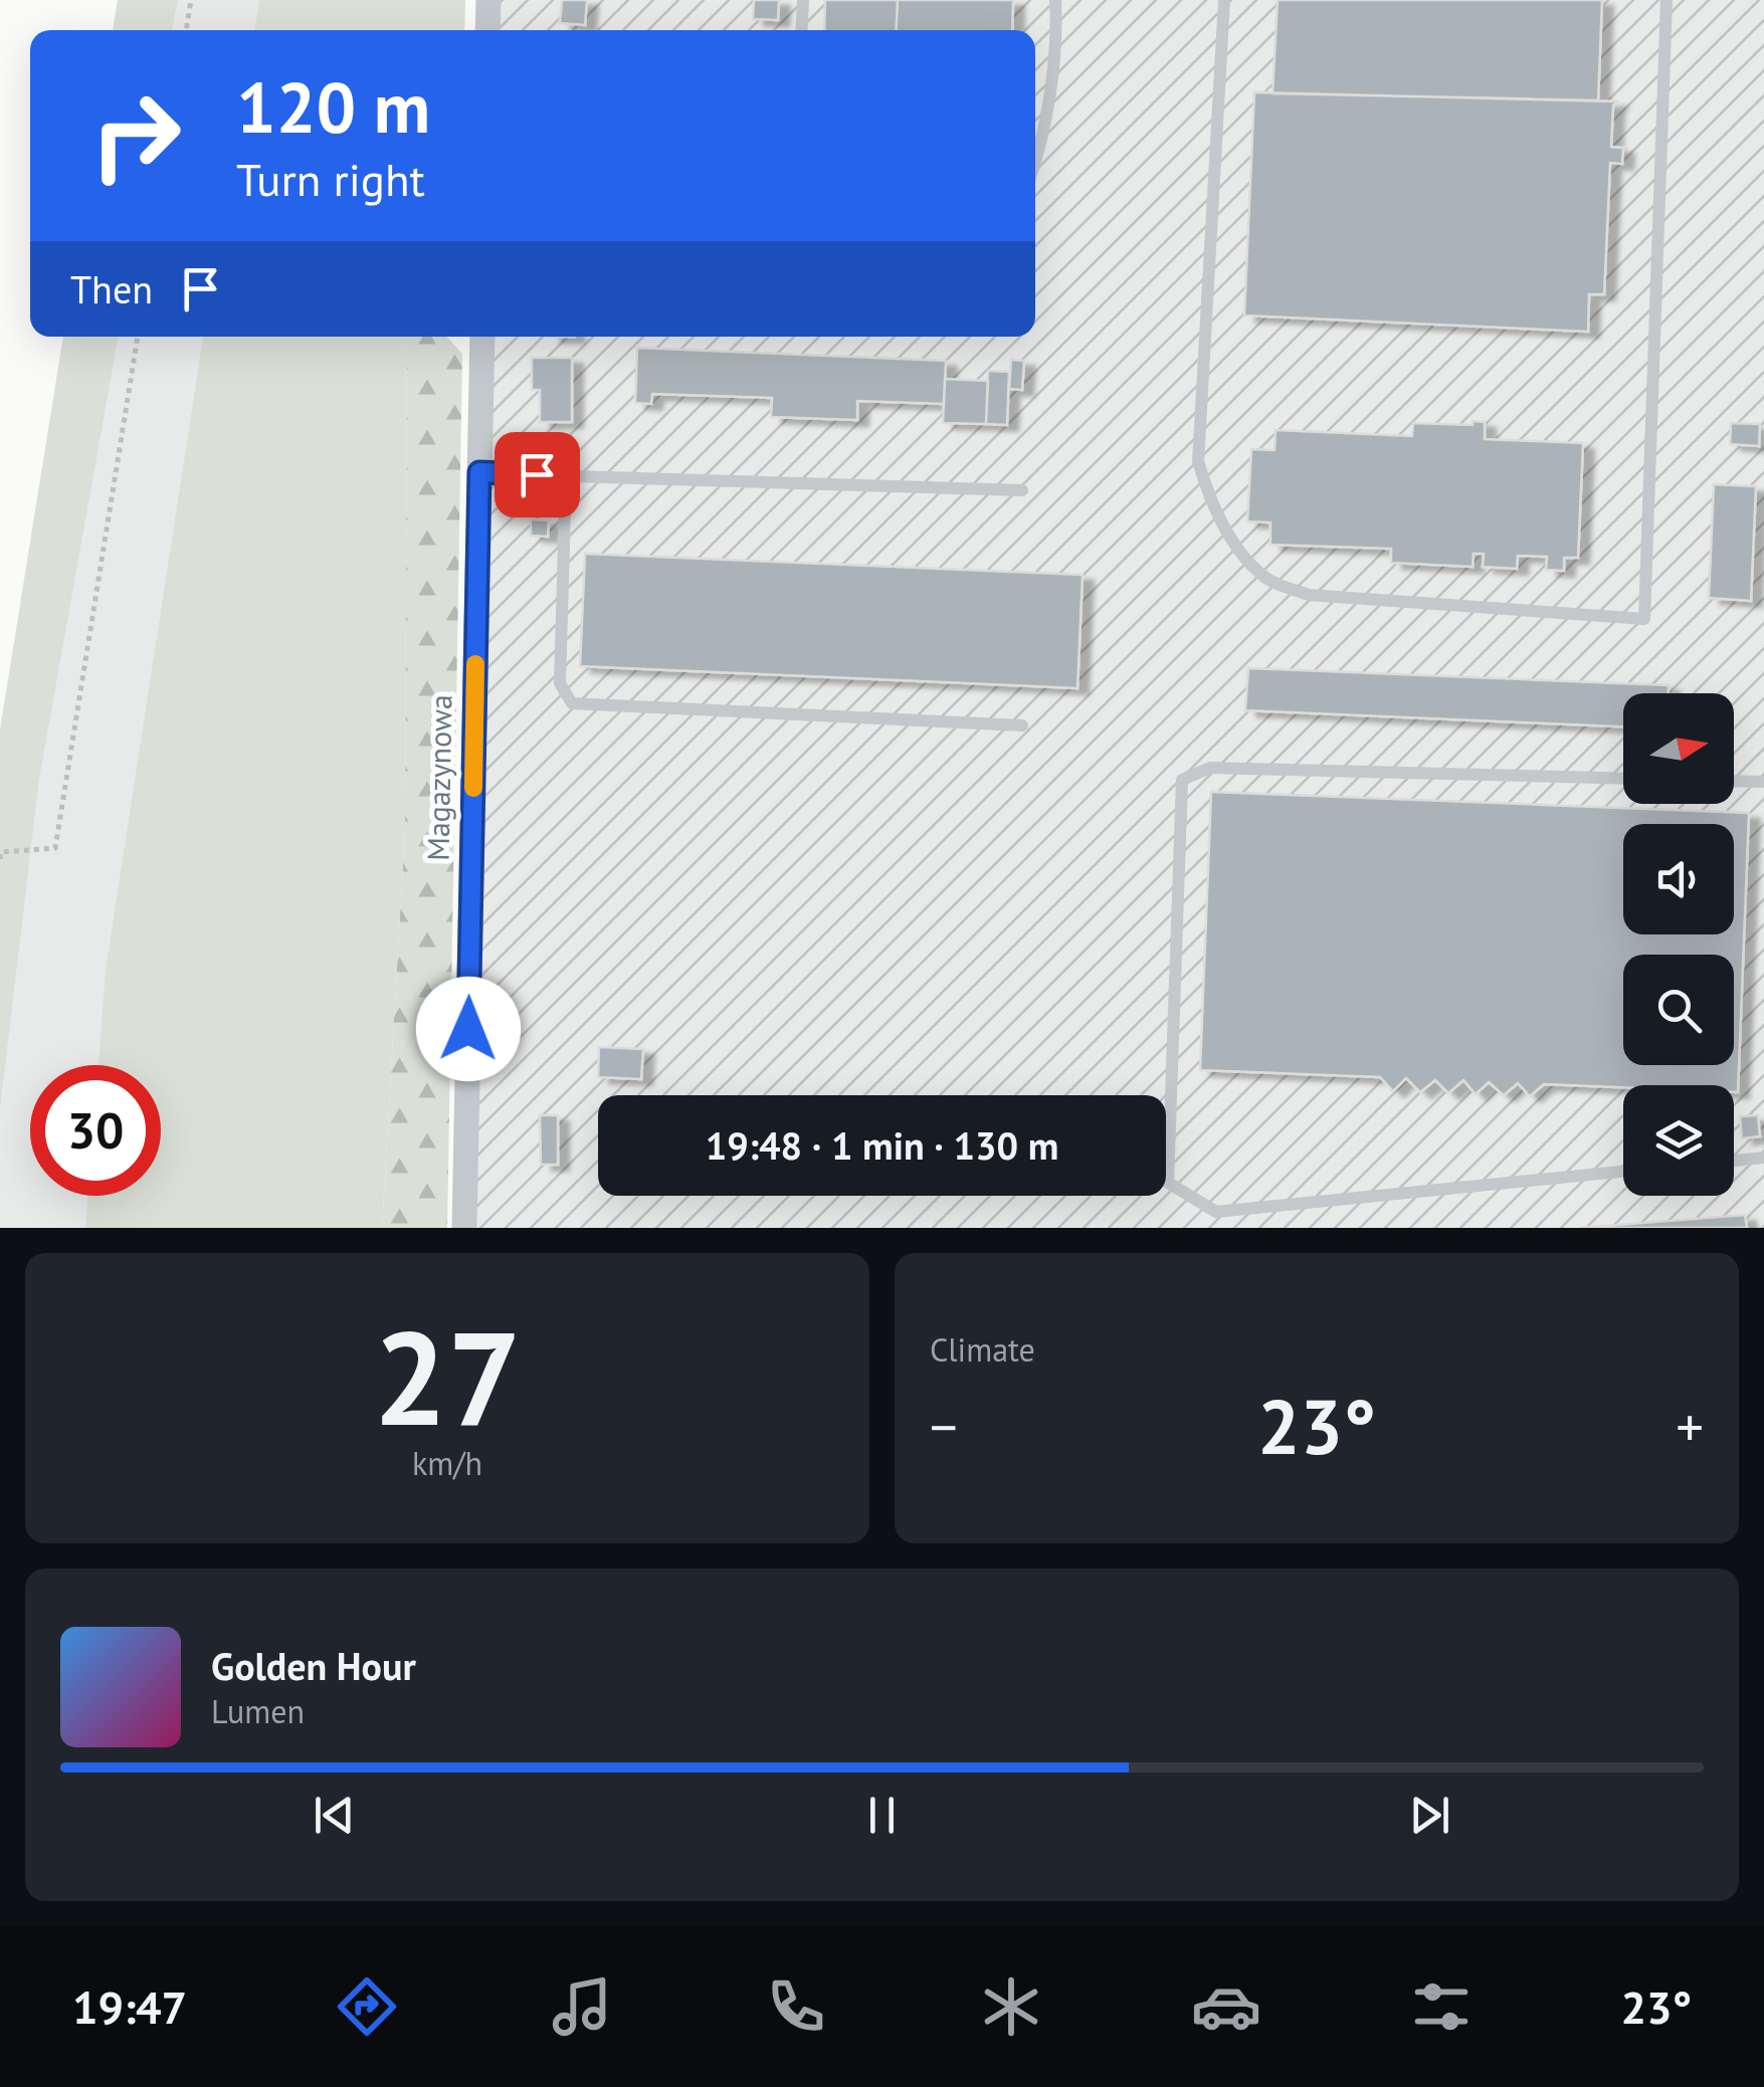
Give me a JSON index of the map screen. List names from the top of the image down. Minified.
{"streets":{"street":["Magazynowa"]},"north":"right","page":{"turn":["120 m","Turn right"],"then":"Then","limit":"30","trip":"19:48 · 1 min · 130 m","tile":[["27","km/h"],"Climate"],"heat":["−","23°","+"],"song":["Golden Hour","Lumen"],"tabs":["19:47","23°"]}}
